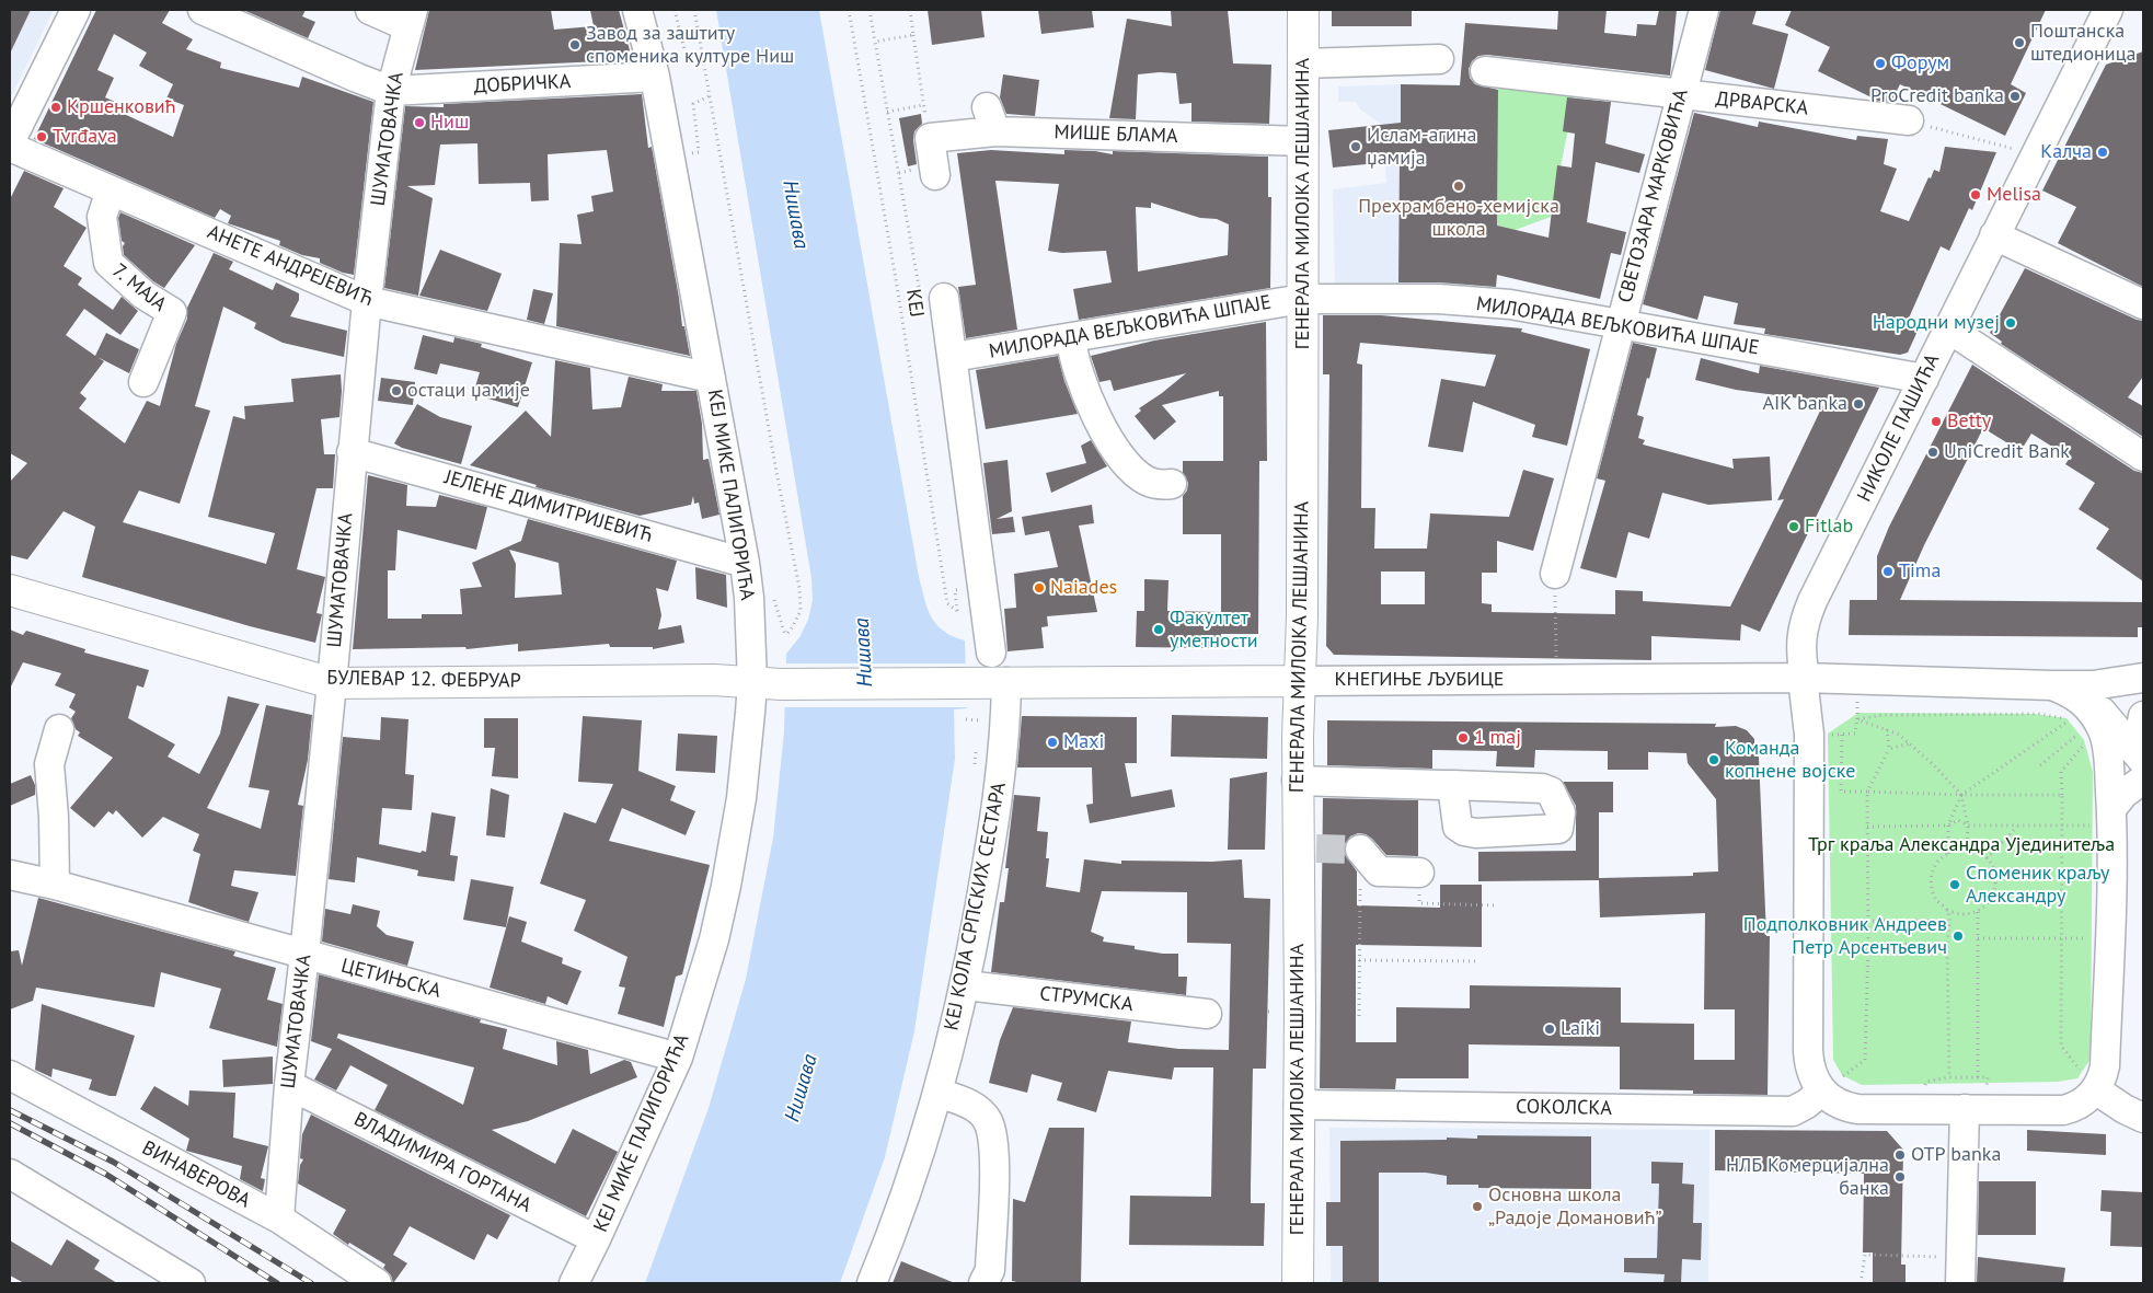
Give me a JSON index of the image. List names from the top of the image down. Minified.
{"streets":{"main road":["ГЕНЕРАЛА МИЛОЈКА ЛЕШЈАНИНА","БУЛЕВАР 12. ФЕБРУАР","КНЕГИЊЕ ЉУБИЦЕ"],"street":["ДОБРИЧКА","ДРВАРСКА","МИШЕ БЛАМА","ШУМАТОВАЧКА","СВЕТОЗАРА МАРКОВИЋА","АНЕТЕ АНДРЕЈЕВИЋ","7. МАЈА","МИЛОРАДА ВЕЉКОВИЋА ШПАЈЕ","НИКОЛЕ ПАШИЋА","КЕЈ МИКЕ ПАЛИГОРИЋА","ЈЕЛЕНЕ ДИМИТРИЈЕВИЋ","КЕЈ КОЛА СРПСКИХ СЕСТАРА","ЦЕТИЊСКА","СТРУМСКА","СОКОЛСКА","ВЛАДИМИРА ГОРТАНА","ВИНАВЕРОВА"],"path":["КЕЈ"]},"crossings":[["ДОБРИЧКА","ШУМАТОВАЧКА"],["ДОБРИЧКА","КЕЈ МИКЕ ПАЛИГОРИЋА"],["ДРВАРСКА","СВЕТОЗАРА МАРКОВИЋА"],["МИШЕ БЛАМА","ГЕНЕРАЛА МИЛОЈКА ЛЕШЈАНИНА"],["ШУМАТОВАЧКА","АНЕТЕ АНДРЕЈЕВИЋ"],["ШУМАТОВАЧКА","ЈЕЛЕНЕ ДИМИТРИЈЕВИЋ"],["ШУМАТОВАЧКА","БУЛЕВАР 12. ФЕБРУАР"],["ШУМАТОВАЧКА","ЦЕТИЊСКА"],["ШУМАТОВАЧКА","ВЛАДИМИРА ГОРТАНА"],["ШУМАТОВАЧКА","ВИНАВЕРОВА"],["СВЕТОЗАРА МАРКОВИЋА","МИЛОРАДА ВЕЉКОВИЋА ШПАЈЕ"],["ГЕНЕРАЛА МИЛОЈКА ЛЕШЈАНИНА","МИЛОРАДА ВЕЉКОВИЋА ШПАЈЕ"],["ГЕНЕРАЛА МИЛОЈКА ЛЕШЈАНИНА","КНЕГИЊЕ ЉУБИЦЕ"],["ГЕНЕРАЛА МИЛОЈКА ЛЕШЈАНИНА","СОКОЛСКА"],["АНЕТЕ АНДРЕЈЕВИЋ","7. МАЈА"],["АНЕТЕ АНДРЕЈЕВИЋ","КЕЈ МИКЕ ПАЛИГОРИЋА"],["МИЛОРАДА ВЕЉКОВИЋА ШПАЈЕ","НИКОЛЕ ПАШИЋА"],["НИКОЛЕ ПАШИЋА","КНЕГИЊЕ ЉУБИЦЕ"],["КЕЈ МИКЕ ПАЛИГОРИЋА","ЈЕЛЕНЕ ДИМИТРИЈЕВИЋ"],["КЕЈ МИКЕ ПАЛИГОРИЋА","БУЛЕВАР 12. ФЕБРУАР"],["КЕЈ МИКЕ ПАЛИГОРИЋА","ЦЕТИЊСКА"],["КЕЈ МИКЕ ПАЛИГОРИЋА","ВЛАДИМИРА ГОРТАНА"],["БУЛЕВАР 12. ФЕБРУАР","КНЕГИЊЕ ЉУБИЦЕ"],["КНЕГИЊЕ ЉУБИЦЕ","КЕЈ КОЛА СРПСКИХ СЕСТАРА"],["КЕЈ КОЛА СРПСКИХ СЕСТАРА","СТРУМСКА"]],"water":["Нишава"],"parks":["Трг краља Александра Ујединитеља"],"places":["Поштанска штедионица","Завод за заштиту споменика културе Ниш","Форум","ProCredit banka","Кршенковић","Ниш","Tvrđava","Ислам-агина џамија","Калча","Прехрамбено-хемијска школа","Melisa","Народни музеј","остаци џамије","AIK banka","Betty","UniCredit Bank","Fitlab","Tima","Naiades","Факултет уметности","1 maj","Maxi","Команда копнене војске","Споменик краљу Александру","Подполковник Андреев Петр Арсентьевич","Laiki","OTP banka","НЛБ Комерцијална банка","Основна школа „Радоје Домановић”"]}
